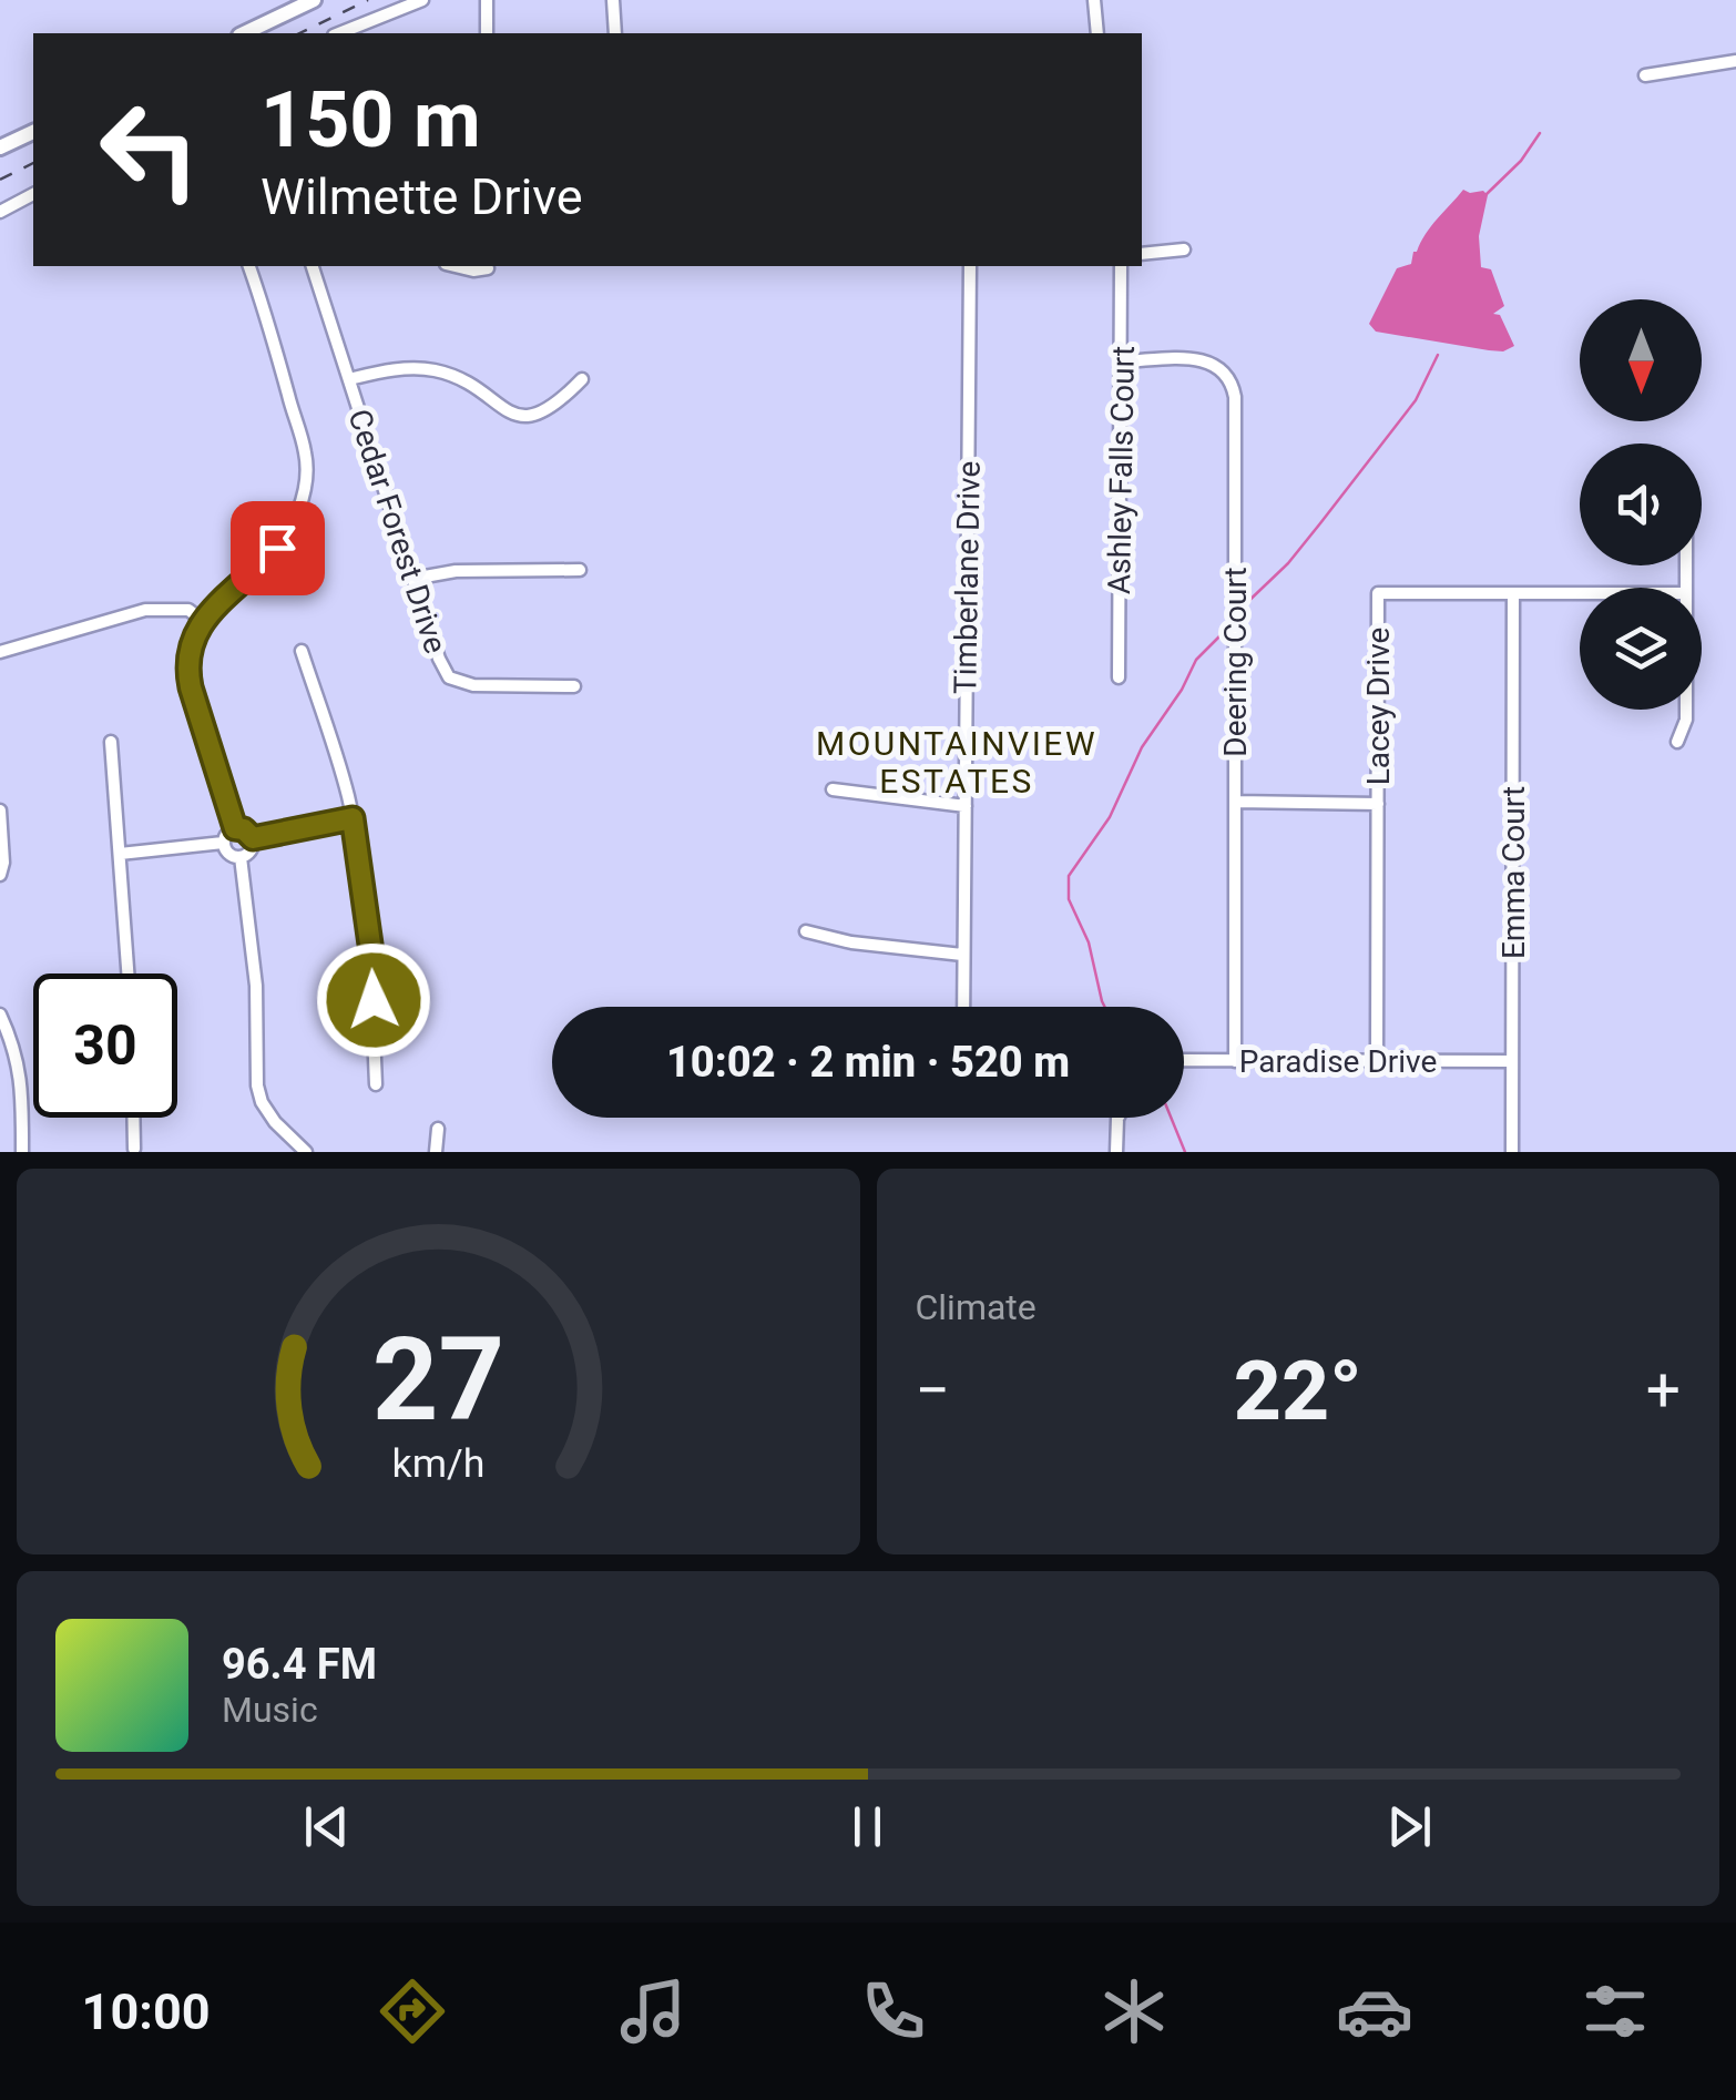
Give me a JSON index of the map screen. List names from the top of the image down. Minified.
{"streets":{"street":["Ashley Falls Court","Cedar Forest Drive","Timberlane Drive","Deering Court","Lacey Drive","Emma Court","Paradise Drive"]},"crossings":[["Ashley Falls Court","Deering Court"],["Deering Court","Paradise Drive"],["Lacey Drive","Emma Court"],["Lacey Drive","Paradise Drive"],["Emma Court","Paradise Drive"]],"districts":["MOUNTAINVIEW ESTATES"],"north":"bottom","page":{"turn":["150 m","Wilmette Drive"],"limit":"30","trip":"10:02 · 2 min · 520 m","tile":"Climate","heat":["−","22°","+"],"song":["96.4 FM","Music"],"tabs":"10:00","gauge":["27","km/h"]}}
